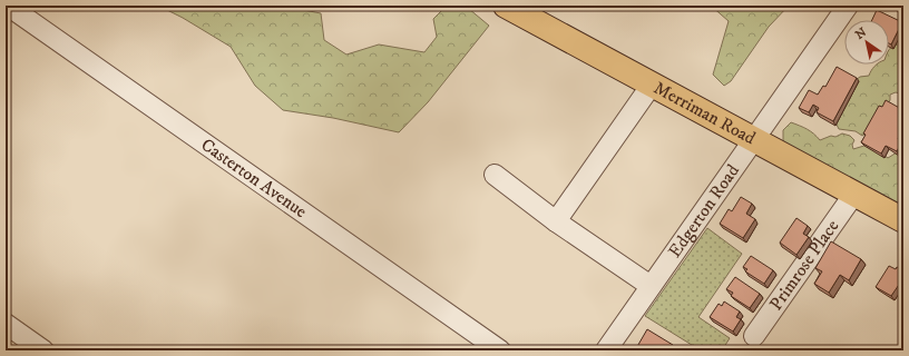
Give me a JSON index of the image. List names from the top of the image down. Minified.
{"streets":{"main road":["Merriman Road"],"street":["Casterton Avenue","Edgerton Road","Primrose Place"]},"crossings":[["Merriman Road","Edgerton Road"],["Merriman Road","Primrose Place"]],"north":"top left"}
